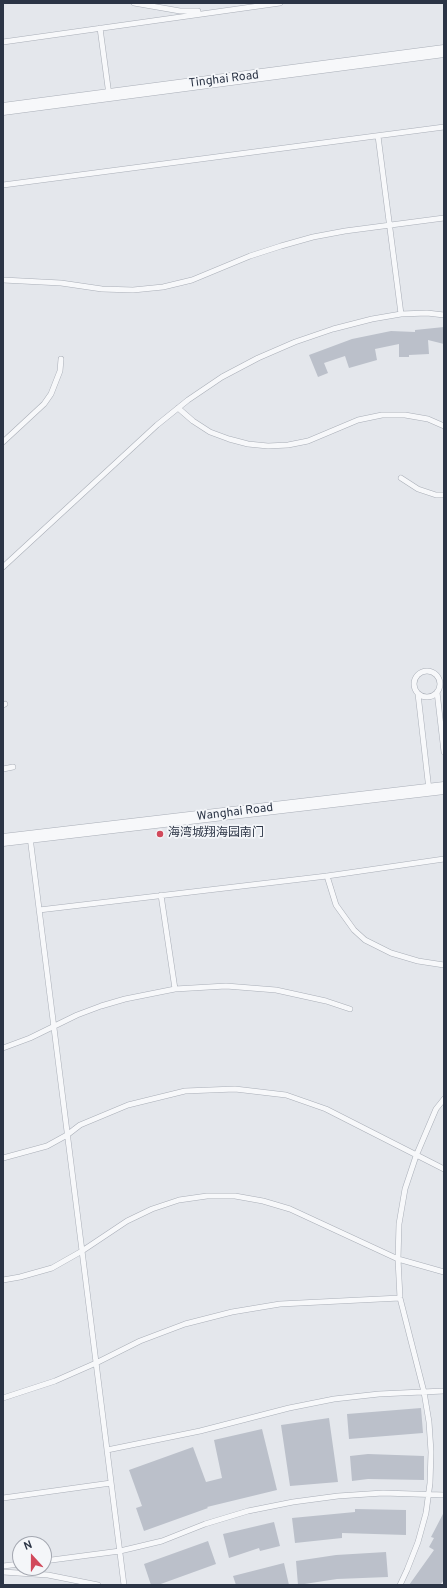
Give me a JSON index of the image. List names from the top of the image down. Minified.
{"streets":{"street":["Tinghai Road","Wanghai Road"]},"places":["海湾城翔海园南门"],"north":"top"}
